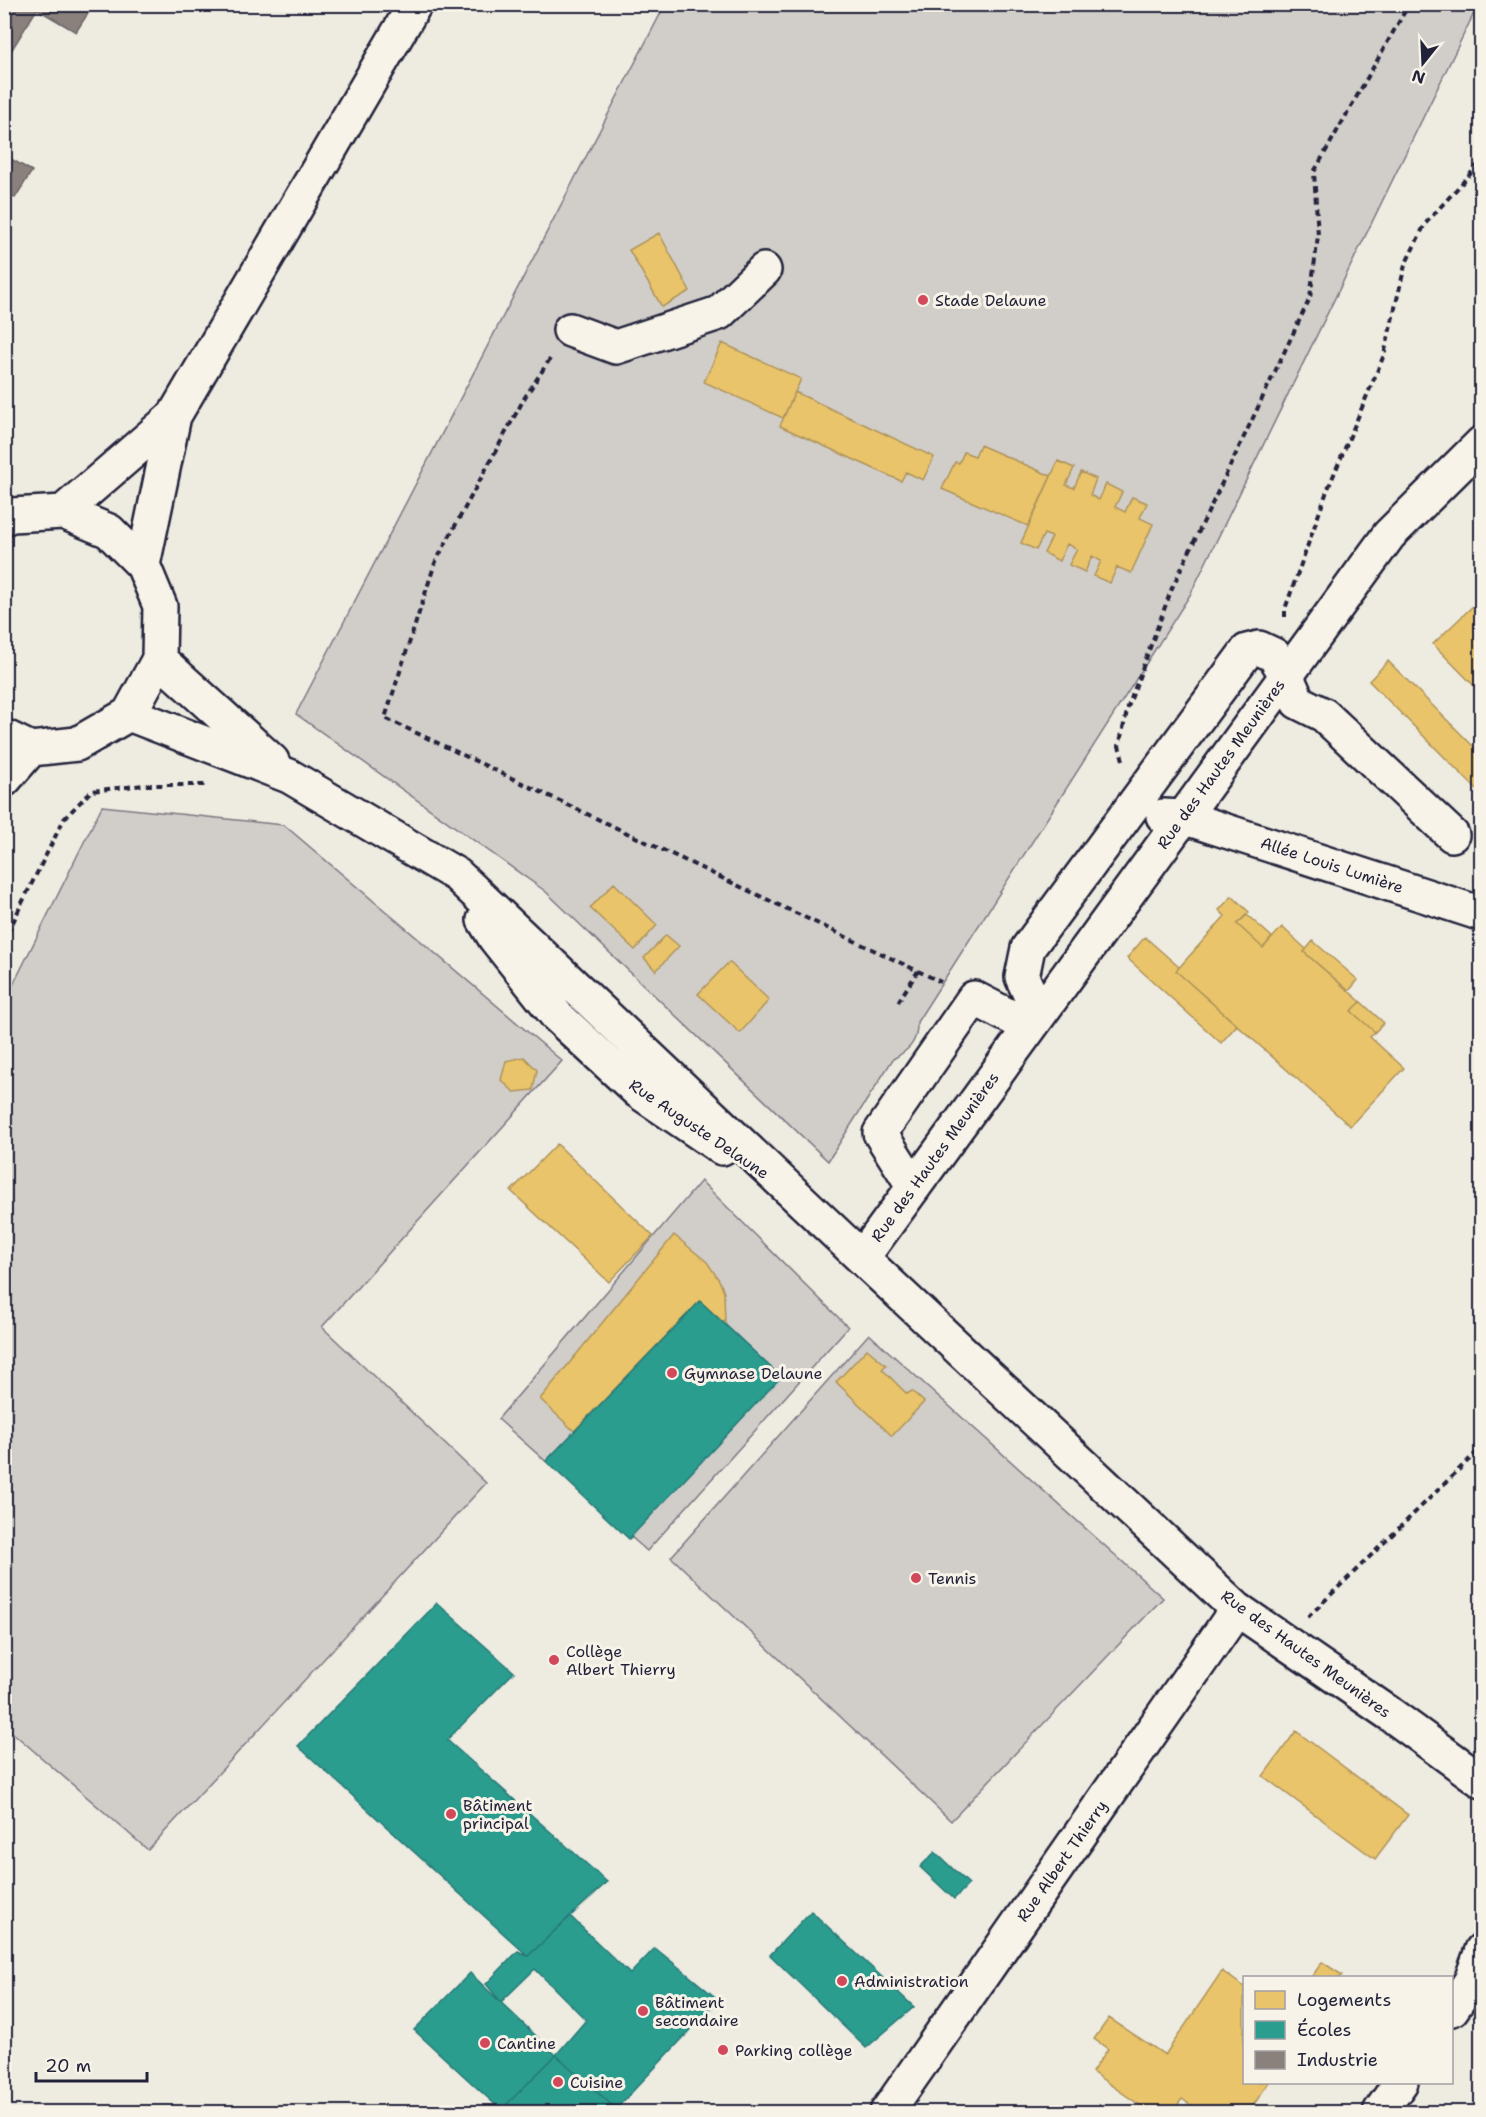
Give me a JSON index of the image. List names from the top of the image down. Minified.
{"streets":{"street":["Rue des Hautes Meunières","Allée Louis Lumière","Rue Auguste Delaune","Rue Albert Thierry"]},"crossings":[["Rue des Hautes Meunières","Allée Louis Lumière"],["Rue des Hautes Meunières","Rue Auguste Delaune"],["Rue des Hautes Meunières","Rue Albert Thierry"]],"places":["Stade Delaune","Gymnase Delaune","Tennis","Collège Albert Thierry","Bâtiment principal","Administration","Bâtiment secondaire","Cantine","Parking collège","Cuisine"],"legend":["Logements","Écoles","Industrie"],"scale_bar":"20 m","north":"bottom"}
